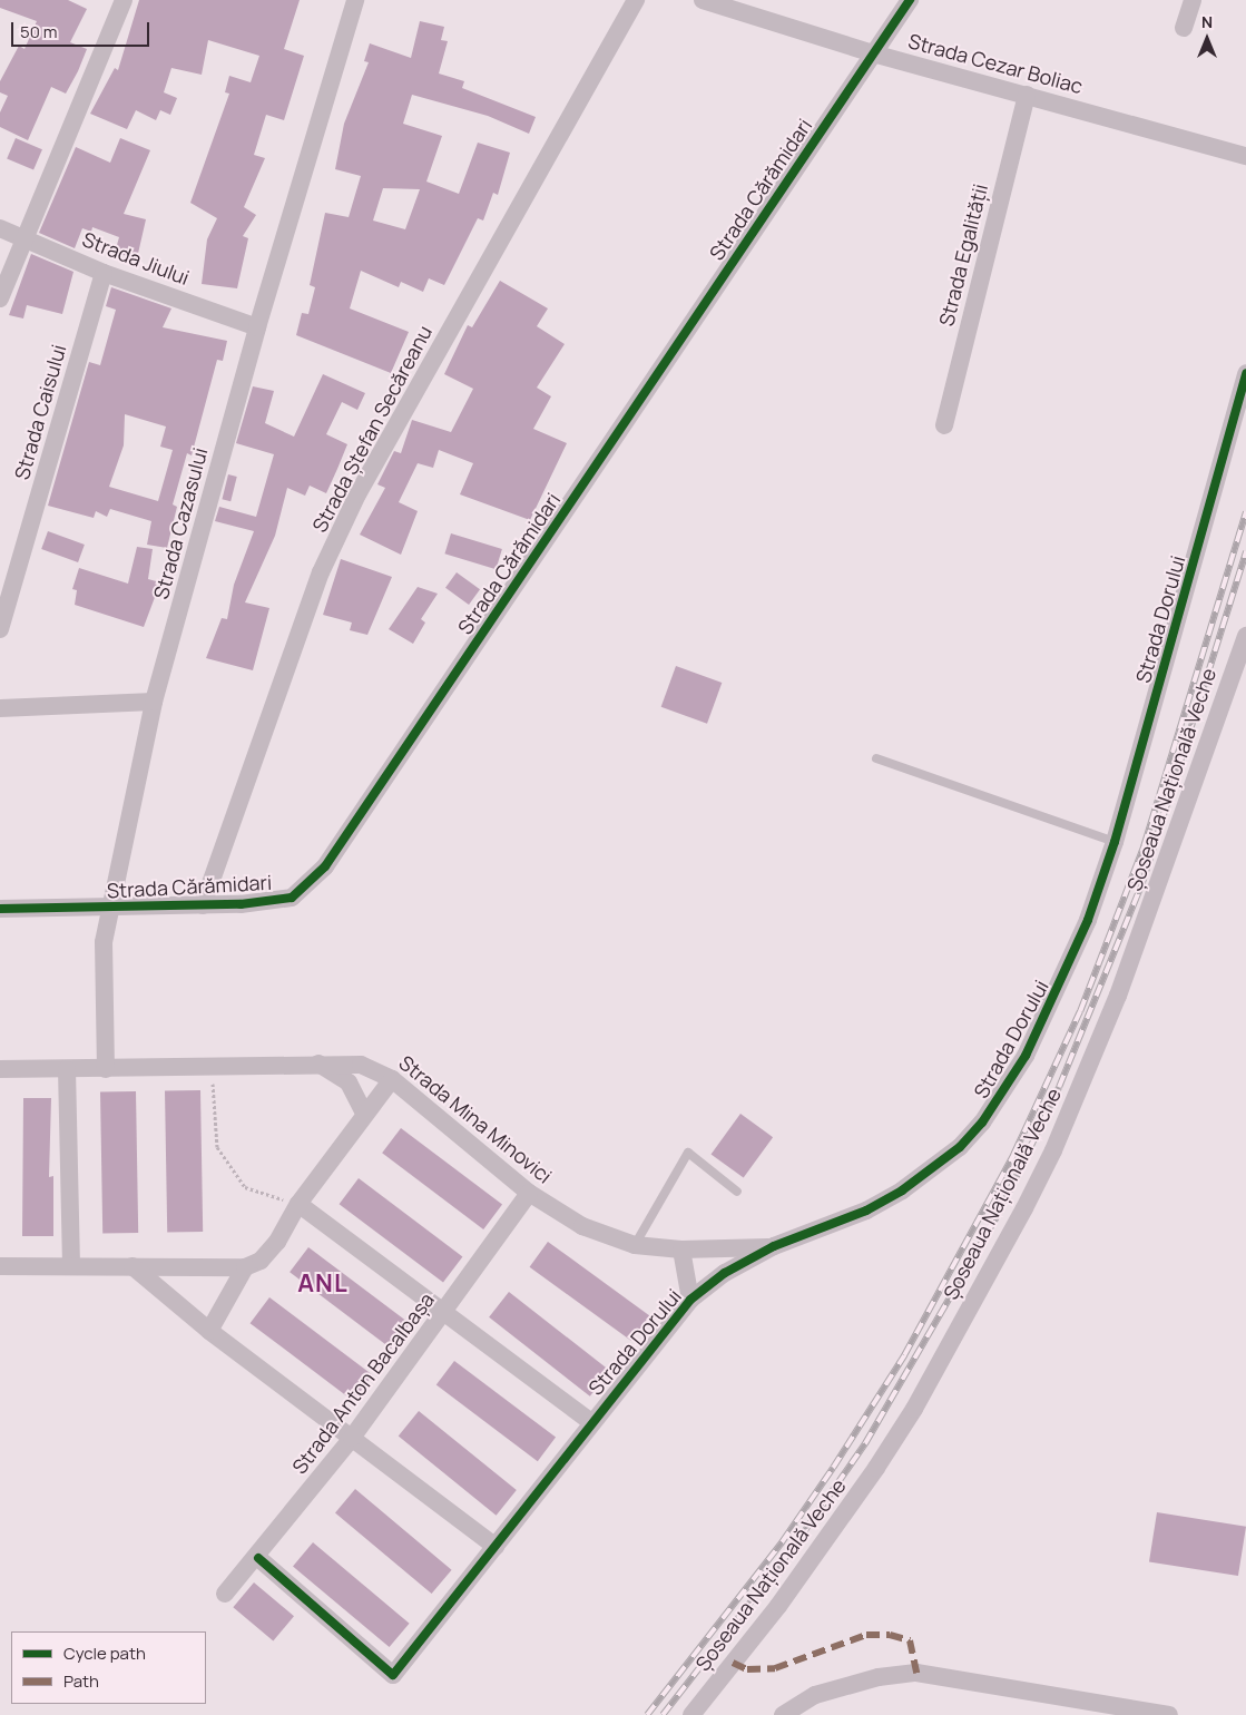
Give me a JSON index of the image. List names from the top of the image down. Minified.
{"streets":{"street":["Strada Cezar Boliac","Strada Cărămidari","Strada Egalității","Strada Jiului","Strada Caisului","Strada Ștefan Secăreanu","Strada Cazasului","Strada Dorului","Șoseaua Națională Veche","Strada Mina Minovici","Strada Anton Bacalbașa"]},"crossings":[["Strada Cezar Boliac","Strada Cărămidari"],["Strada Cezar Boliac","Strada Egalității"],["Strada Cărămidari","Strada Ștefan Secăreanu"],["Strada Cărămidari","Strada Cazasului"],["Strada Jiului","Strada Caisului"],["Strada Jiului","Strada Cazasului"],["Strada Cazasului","Strada Mina Minovici"],["Strada Dorului","Strada Mina Minovici"],["Strada Dorului","Strada Anton Bacalbașa"],["Strada Mina Minovici","Strada Anton Bacalbașa"]],"districts":["ANL"],"legend":["Cycle path","Path"],"scale_bar":"50 m","north":"top"}
